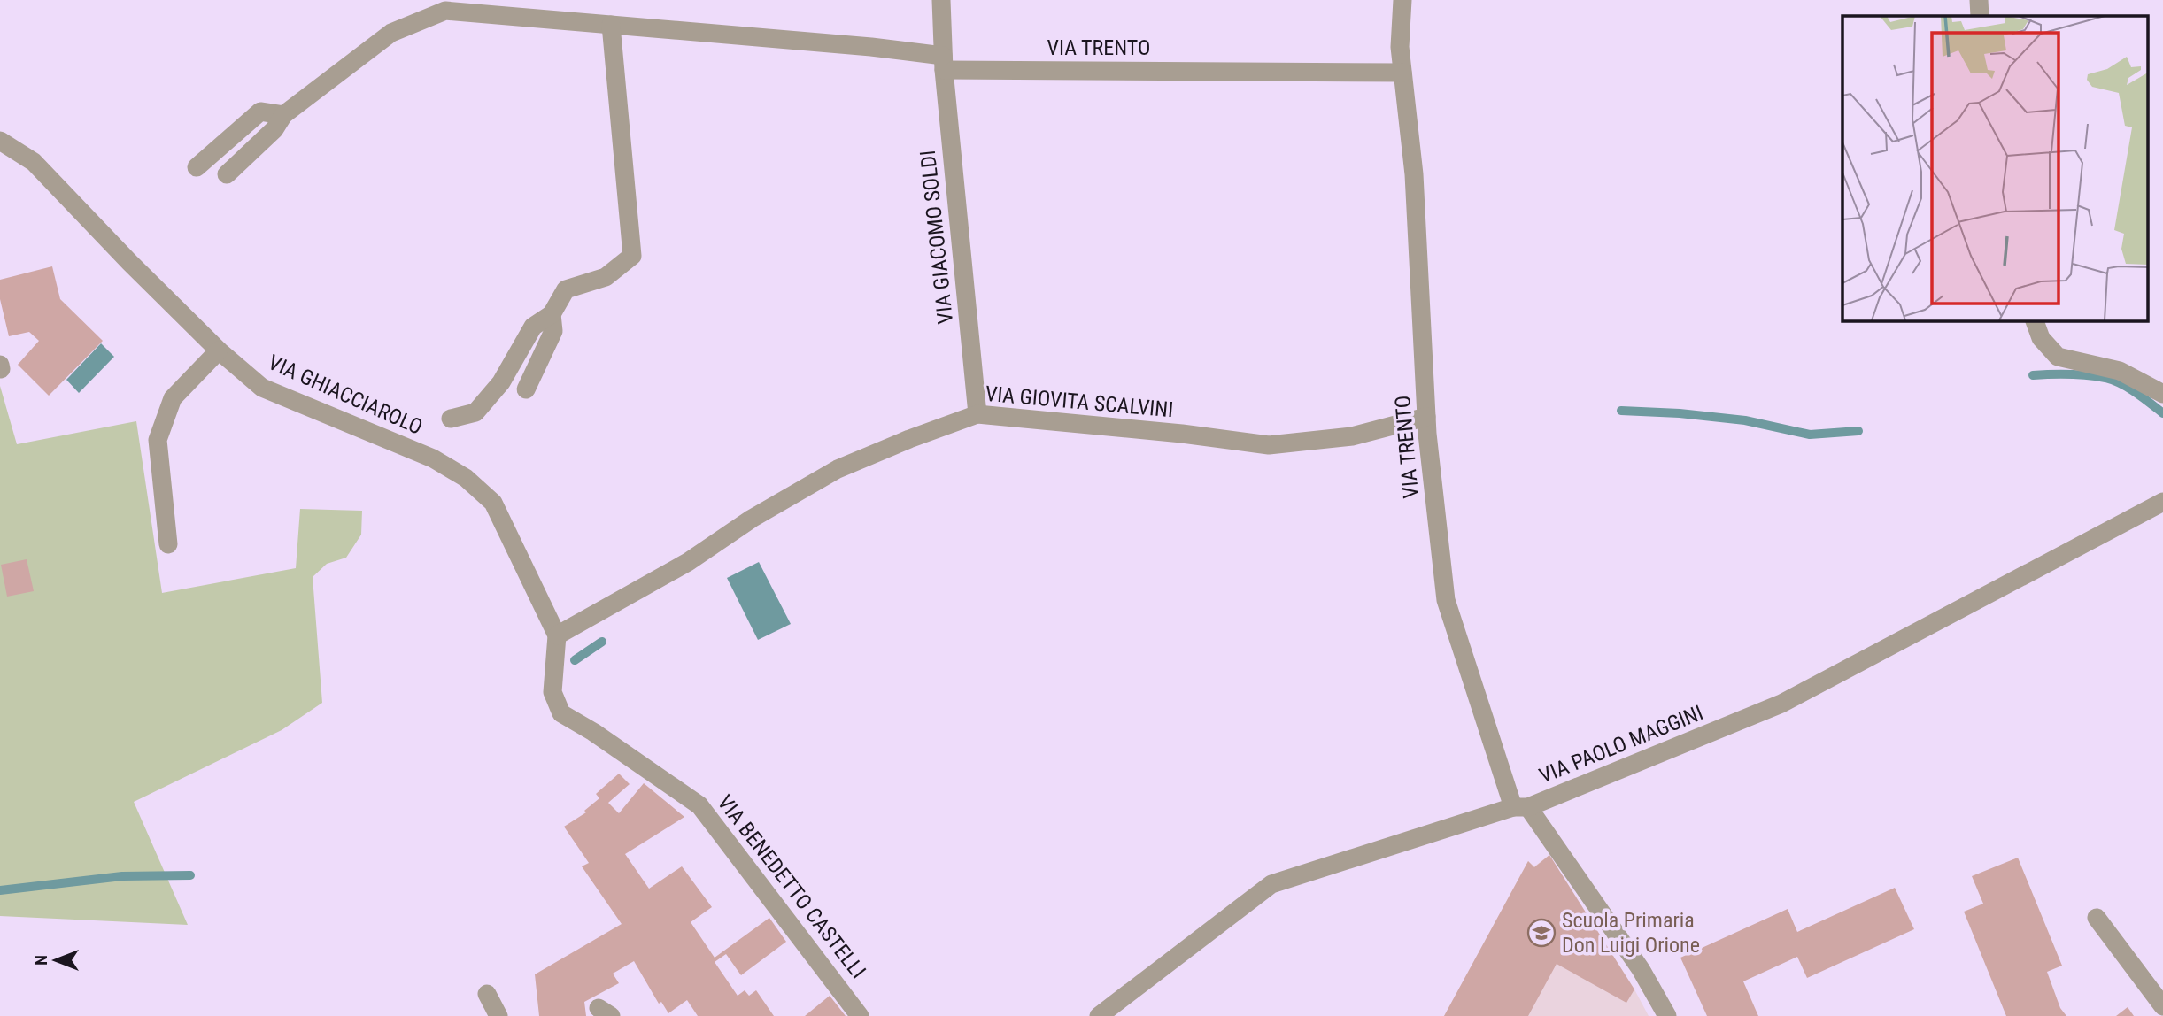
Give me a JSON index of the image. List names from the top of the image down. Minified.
{"streets":{"street":["VIA TRENTO","VIA GIACOMO SOLDI","VIA GHIACCIAROLO","VIA GIOVITA SCALVINI","VIA PAOLO MAGGINI","VIA BENEDETTO CASTELLI"]},"crossings":[["VIA TRENTO","VIA GIACOMO SOLDI"],["VIA TRENTO","VIA GIOVITA SCALVINI"],["VIA TRENTO","VIA PAOLO MAGGINI"],["VIA GIACOMO SOLDI","VIA GIOVITA SCALVINI"],["VIA GHIACCIAROLO","VIA GIOVITA SCALVINI"],["VIA GHIACCIAROLO","VIA BENEDETTO CASTELLI"],["VIA GIOVITA SCALVINI","VIA BENEDETTO CASTELLI"]],"places":{"school or university":["Scuola Primaria Don Luigi Orione"]},"north":"left"}
